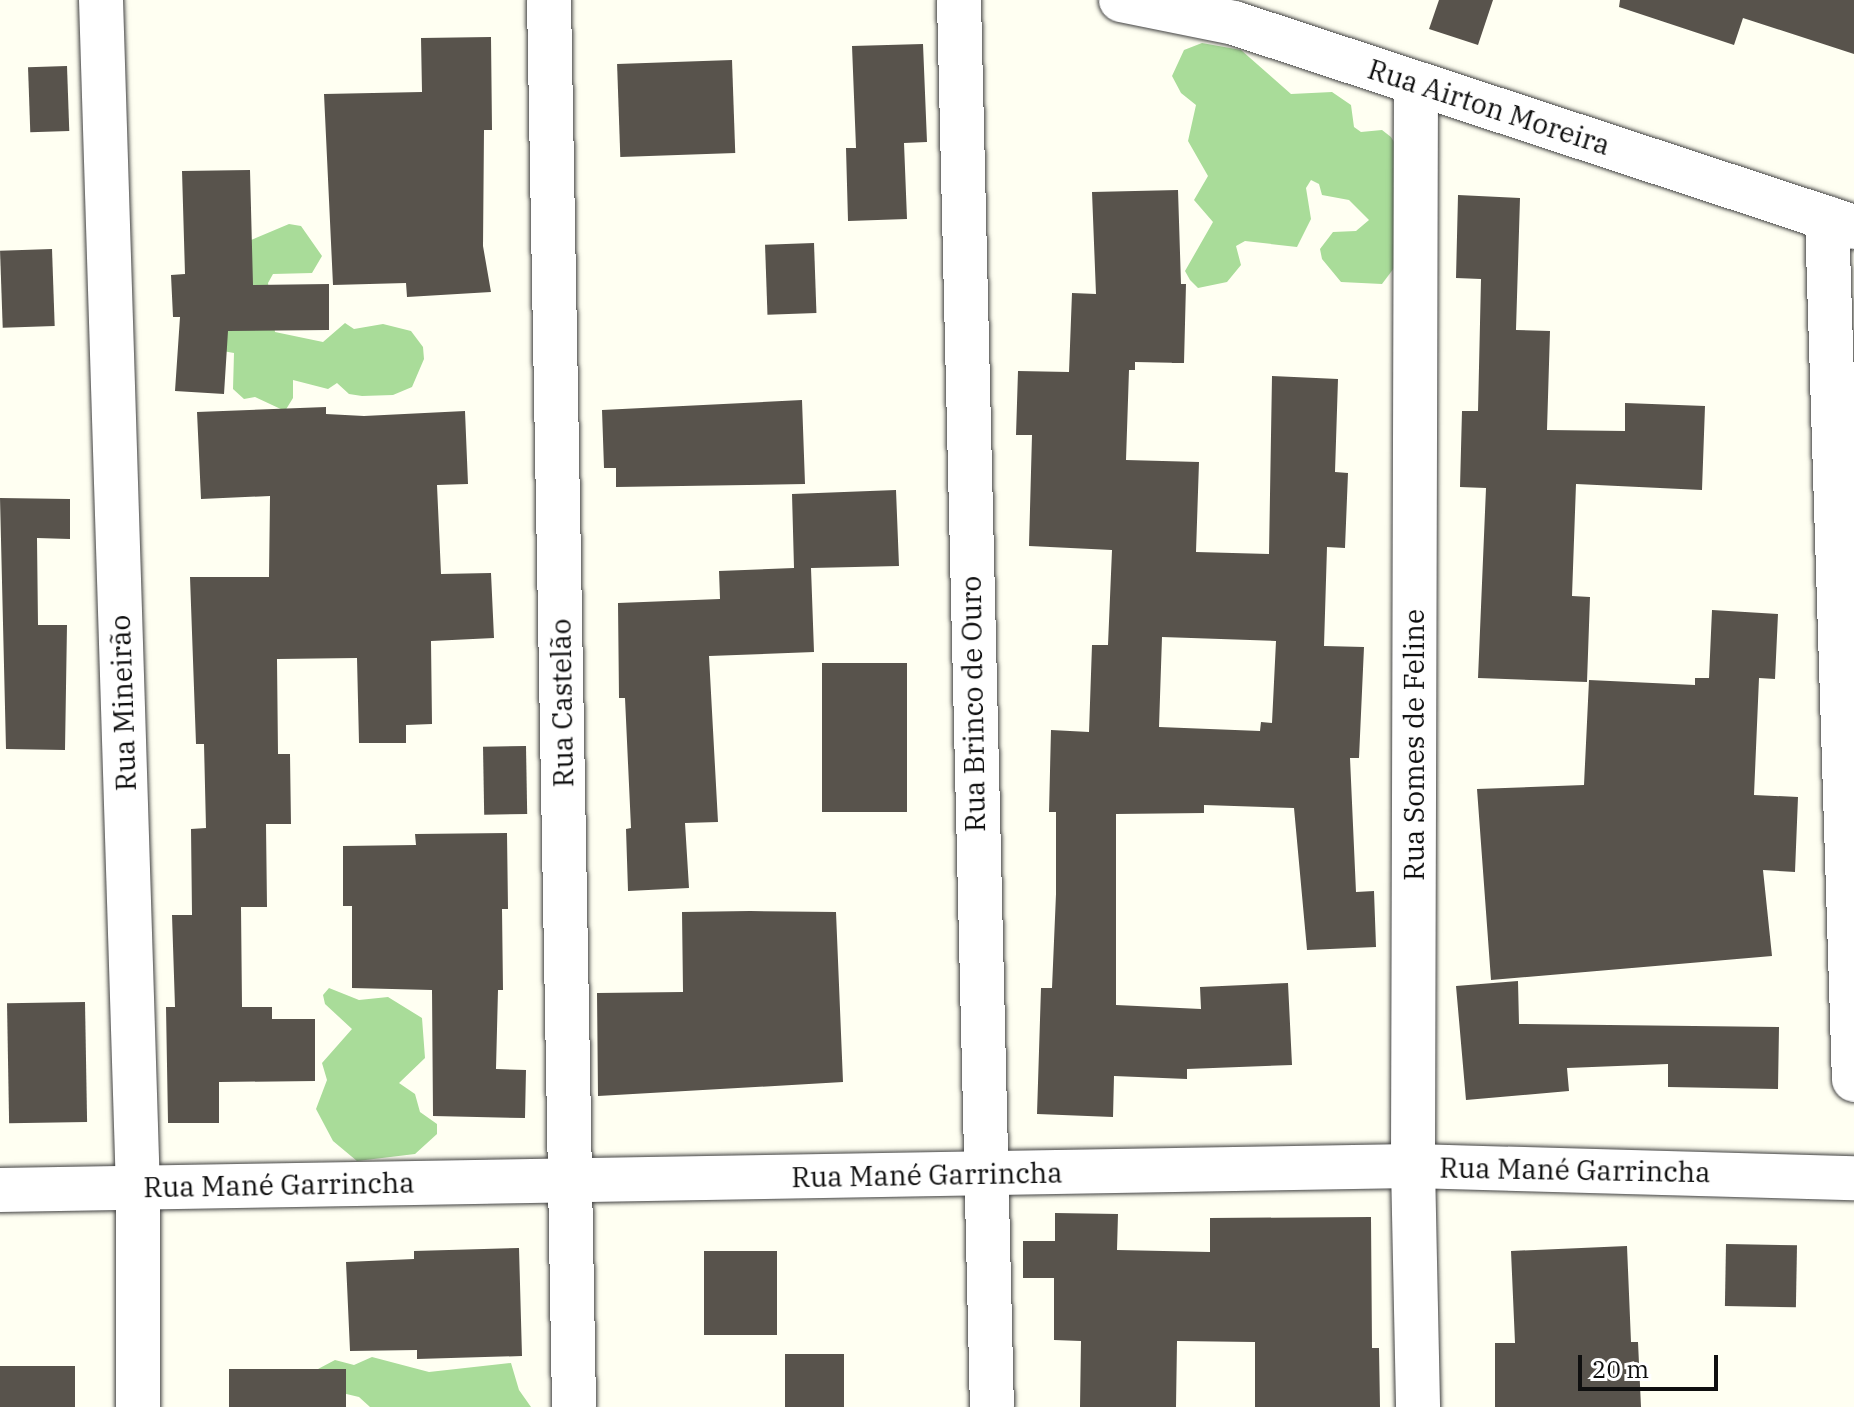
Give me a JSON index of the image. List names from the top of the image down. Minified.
{"streets":{"street":["Rua Airton Moreira","Rua Mineirão","Rua Castelão","Rua Brinco de Ouro","Rua Somes de Feline","Rua Mané Garrincha"]},"crossings":[["Rua Airton Moreira","Rua Somes de Feline"],["Rua Mineirão","Rua Mané Garrincha"],["Rua Castelão","Rua Mané Garrincha"],["Rua Brinco de Ouro","Rua Mané Garrincha"],["Rua Somes de Feline","Rua Mané Garrincha"]],"scale_bar":"20 m"}
